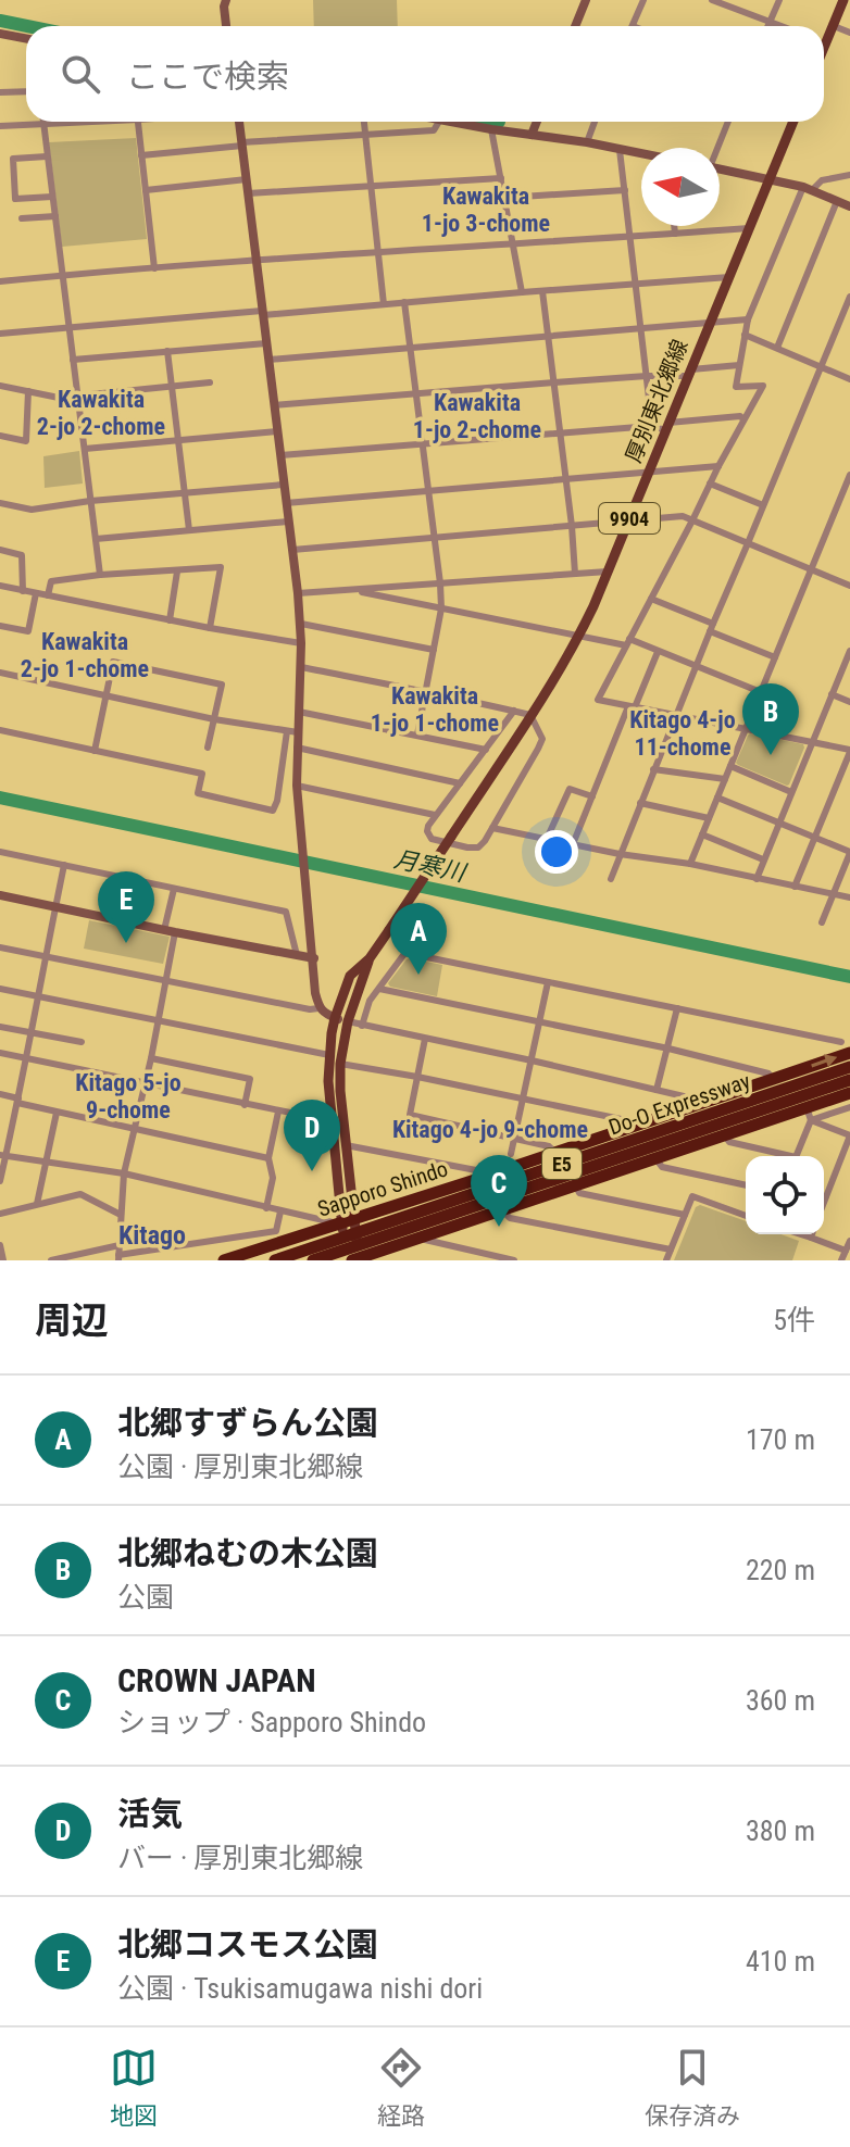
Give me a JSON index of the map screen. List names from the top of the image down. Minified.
{"streets":{"highway":["Do-O Expressway","E5","Sapporo Shindo"],"main road":["厚別東北郷線","9904"]},"crossings":[["厚別東北郷線","Sapporo Shindo"]],"districts":["Kawakita 1-jo 3-chome","Kawakita 2-jo 2-chome","Kawakita 1-jo 2-chome","Kawakita 2-jo 1-chome","Kawakita 1-jo 1-chome","Kitago 4-jo 11-chome","Kitago 5-jo 9-chome","Kitago 4-jo 9-chome","Kitago"],"water":["月寒川"],"north":"left","page":{"search":"ここで検索","pins":["B","E","A","D","C"],"heading":["周辺","5件"],"list":[{"mark":"A","name":"北郷すずらん公園","note":"公園 · 厚別東北郷線","value":"170 m"},{"mark":"B","name":"北郷ねむの木公園","note":"公園","value":"220 m"},{"mark":"C","name":"CROWN JAPAN","note":"ショップ · Sapporo Shindo","value":"360 m"},{"mark":"D","name":"活気","note":"バー · 厚別東北郷線","value":"380 m"},{"mark":"E","name":"北郷コスモス公園","note":"公園 · Tsukisamugawa nishi dori","value":"410 m"}],"nav":["地図","経路","保存済み"]}}
